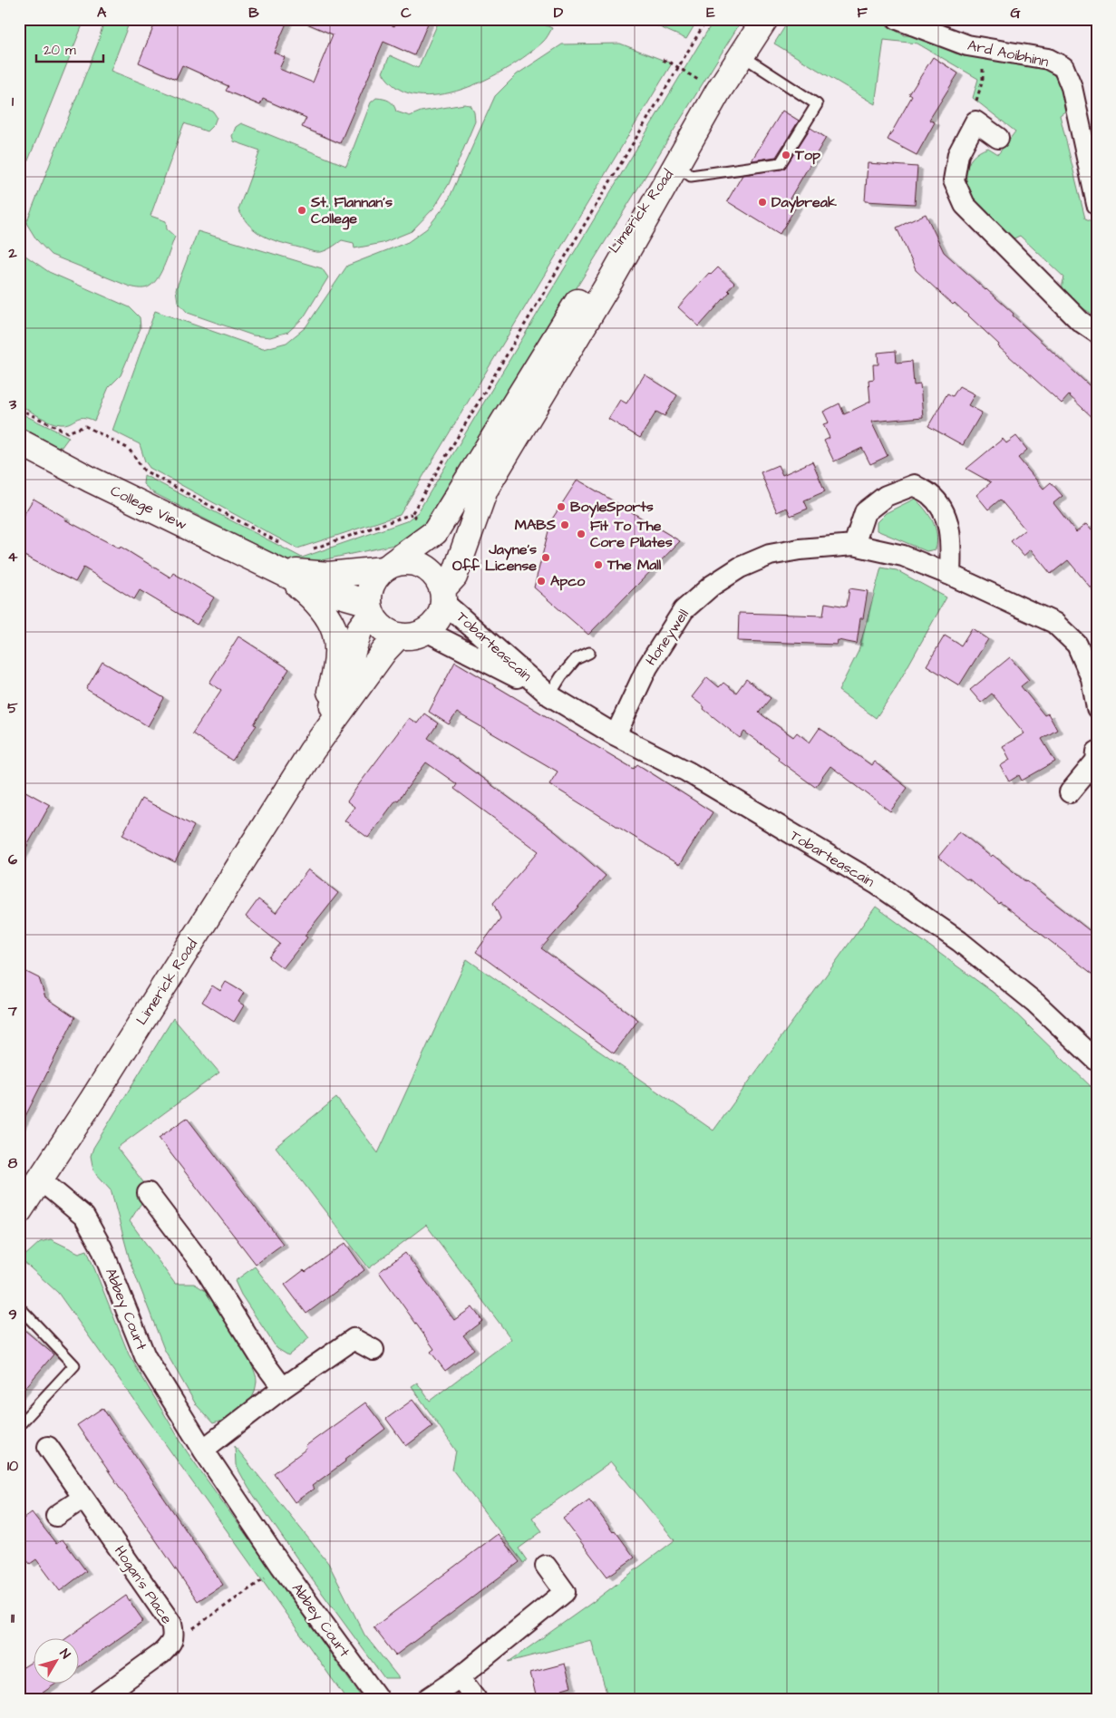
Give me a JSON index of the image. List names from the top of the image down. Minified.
{"streets":{"main road":["Limerick Road","College View"],"street":["Ard Aoibhinn","Honeywell","Tobarteascain","Abbey Court","Hogan's Place"]},"crossings":[["Limerick Road","College View"],["Limerick Road","Tobarteascain"],["Limerick Road","Abbey Court"],["College View","Tobarteascain"],["Honeywell","Tobarteascain"]],"places":["Top","Daybreak","St. Flannan's College","BoyleSports","MABS","Fit To The Core Pilates","Jayne's Off License","The Mall","Apco"],"scale_bar":"20 m","north":"top right","grid":{"columns":["A","B","C","D","E","F","G"],"rows":["1","2","3","4","5","6","7","8","9","10","11"]}}
